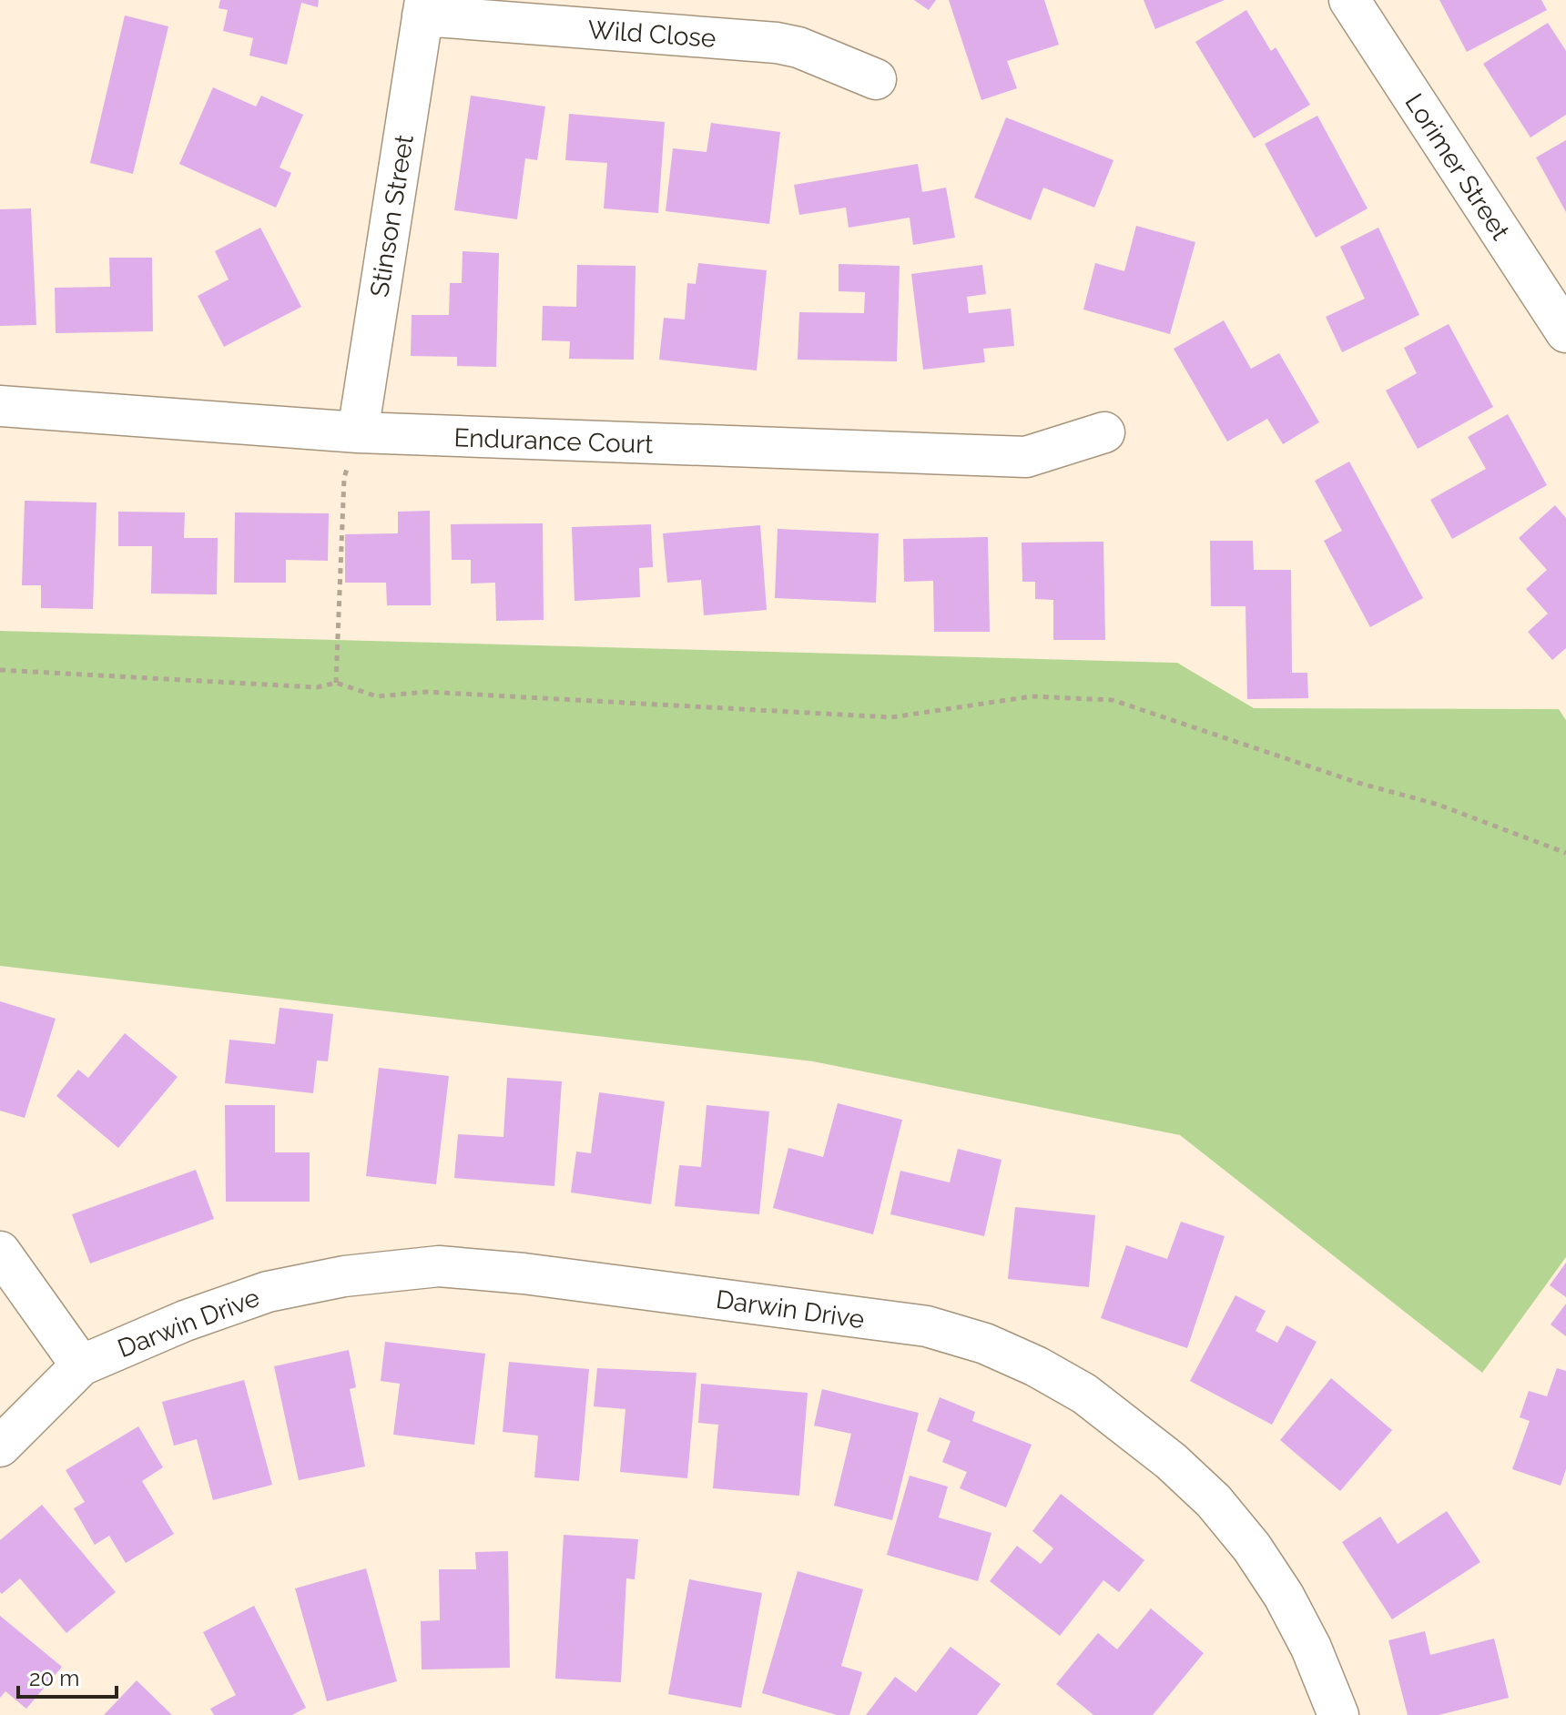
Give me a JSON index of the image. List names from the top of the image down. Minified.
{"streets":{"street":["Wild Close","Lorimer Street","Stinson Street","Endurance Court","Darwin Drive"]},"crossings":[["Wild Close","Stinson Street"],["Stinson Street","Endurance Court"]],"scale_bar":"20 m"}
